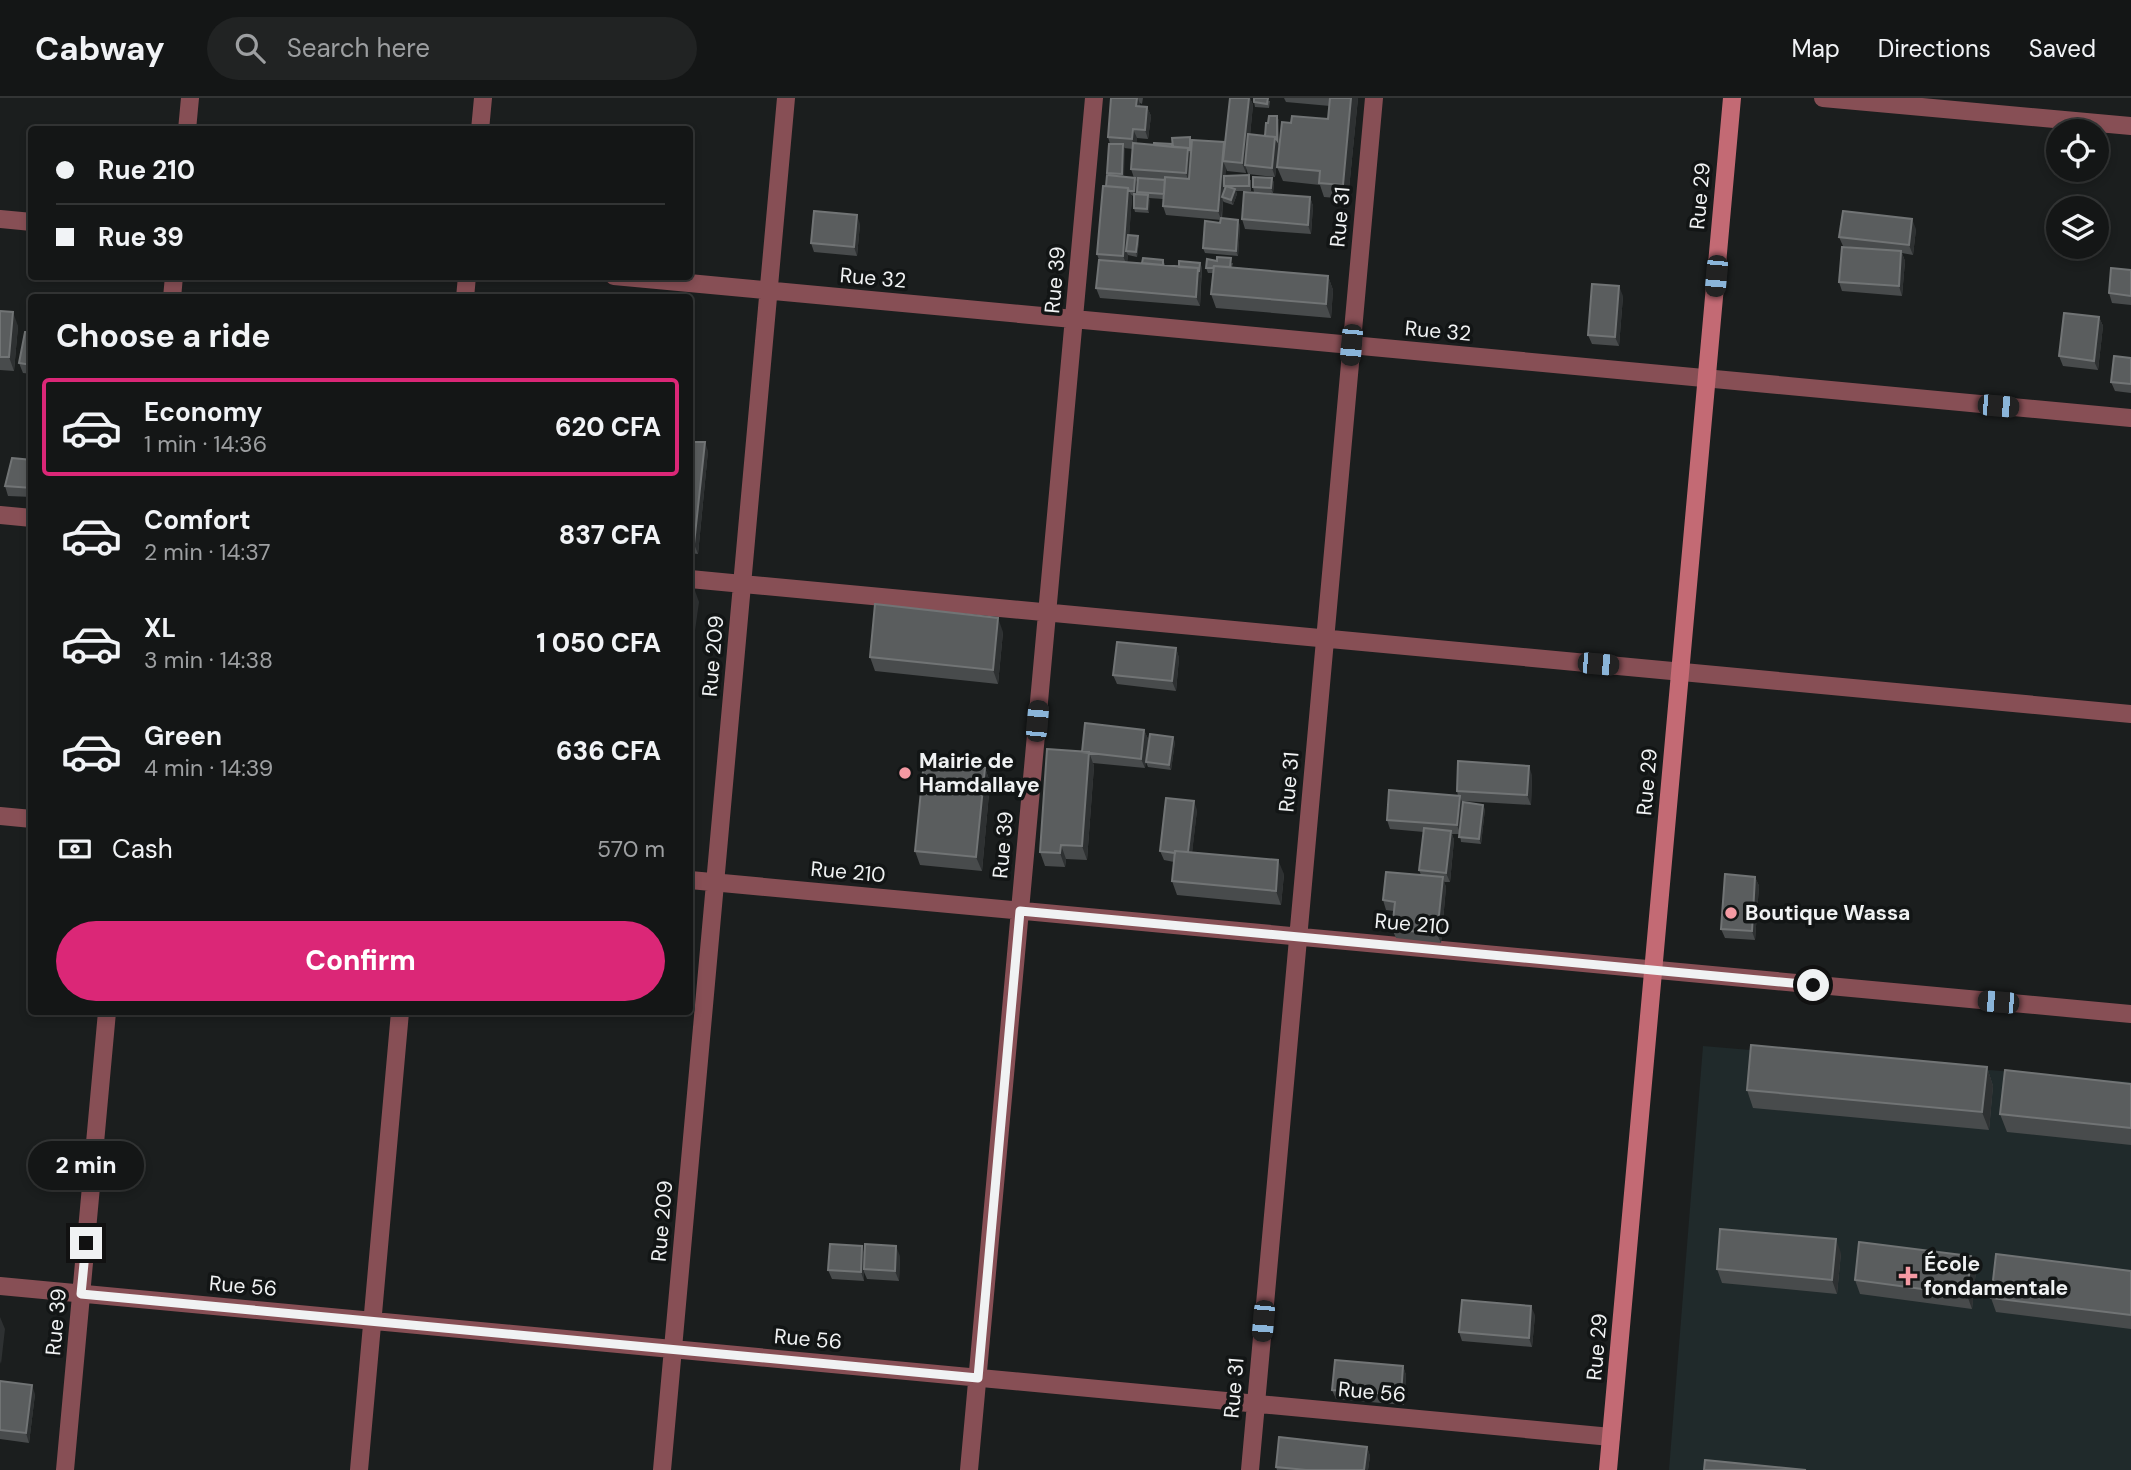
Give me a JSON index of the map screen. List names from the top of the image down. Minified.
{"streets":{"main road":["Rue 29"],"street":["Rue 31","Rue 32","Rue 39","Rue 209","Rue 210","Rue 56"]},"crossings":[["Rue 29","Rue 32"],["Rue 29","Rue 210"],["Rue 29","Rue 56"],["Rue 31","Rue 32"],["Rue 31","Rue 210"],["Rue 31","Rue 56"],["Rue 32","Rue 39"],["Rue 32","Rue 209"],["Rue 39","Rue 210"],["Rue 39","Rue 56"],["Rue 209","Rue 210"],["Rue 209","Rue 56"]],"places":{"other":["Mairie de Hamdallaye","Boutique Wassa"],"health":["École fondamentale"]},"page":{"header":"Cabway","search":"Search here","nav":["Map","Directions","Saved"],"banner":["Rue 210","Rue 39"],"heading":"Choose a ride","list":[{"name":"Economy","note":"1 min · 14:36","value":"620 CFA"},{"name":"Comfort","note":"2 min · 14:37","value":"837 CFA"},{"name":"XL","note":"3 min · 14:38","value":"1 050 CFA"},{"name":"Green","note":"4 min · 14:39","value":"636 CFA"}],"pay":["Cash","570 m"],"buttons":"Confirm","bubble":"2 min"}}
